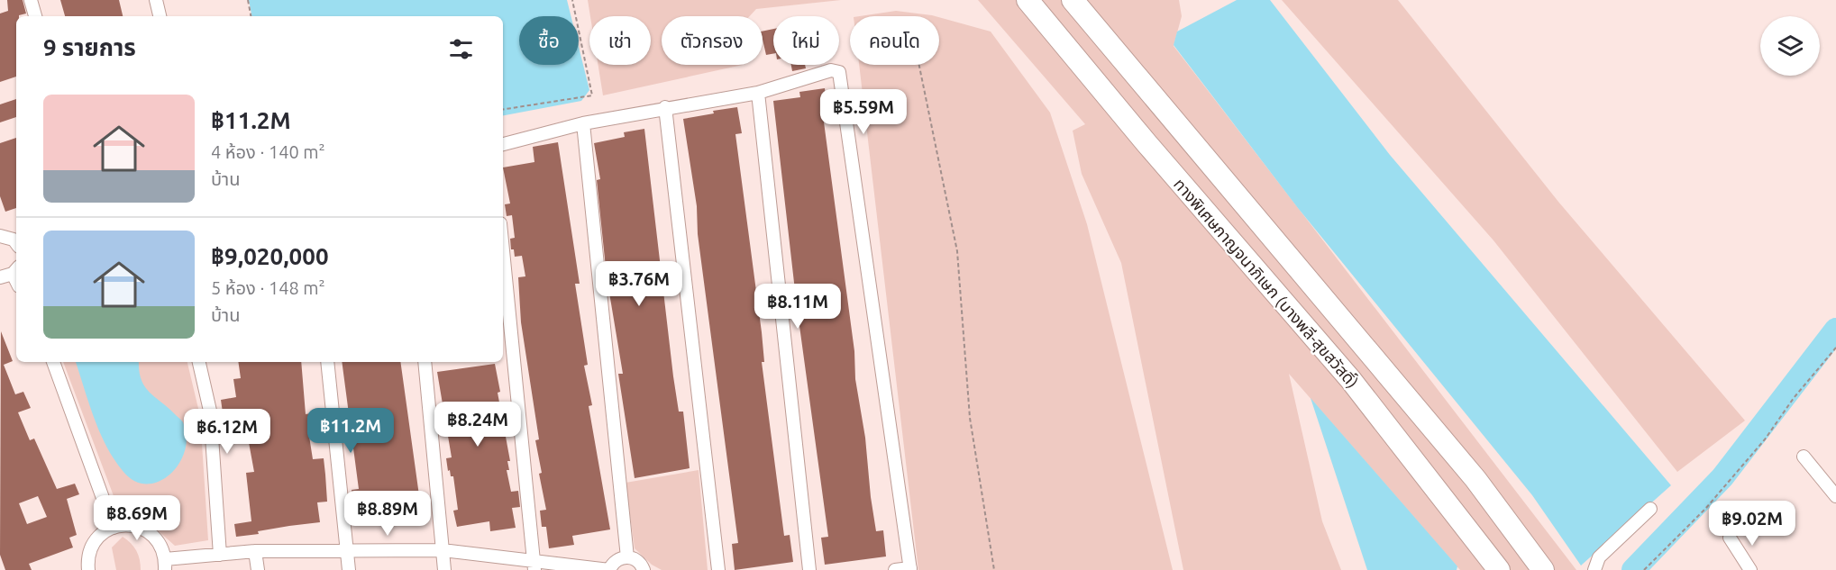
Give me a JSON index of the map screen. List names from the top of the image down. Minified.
{"streets":{"highway":["ทางพิเศษกาญจนาภิเษก (บางพลี-สุขสวัสดิ์)"]},"page":{"chip":["ซื้อ","เช่า","ตัวกรอง","ใหม่","คอนโด"],"heading":"9 รายการ","list":[{"name":"฿11.2M","note":"4 ห้อง · 140 m² · บ้าน"},{"name":"฿9,020,000","note":"5 ห้อง · 148 m² · บ้าน"}],"price":["฿5.59M","฿3.76M","฿8.11M","฿8.24M","฿11.2M","฿6.12M","฿8.89M","฿8.69M","฿9.02M"]}}
